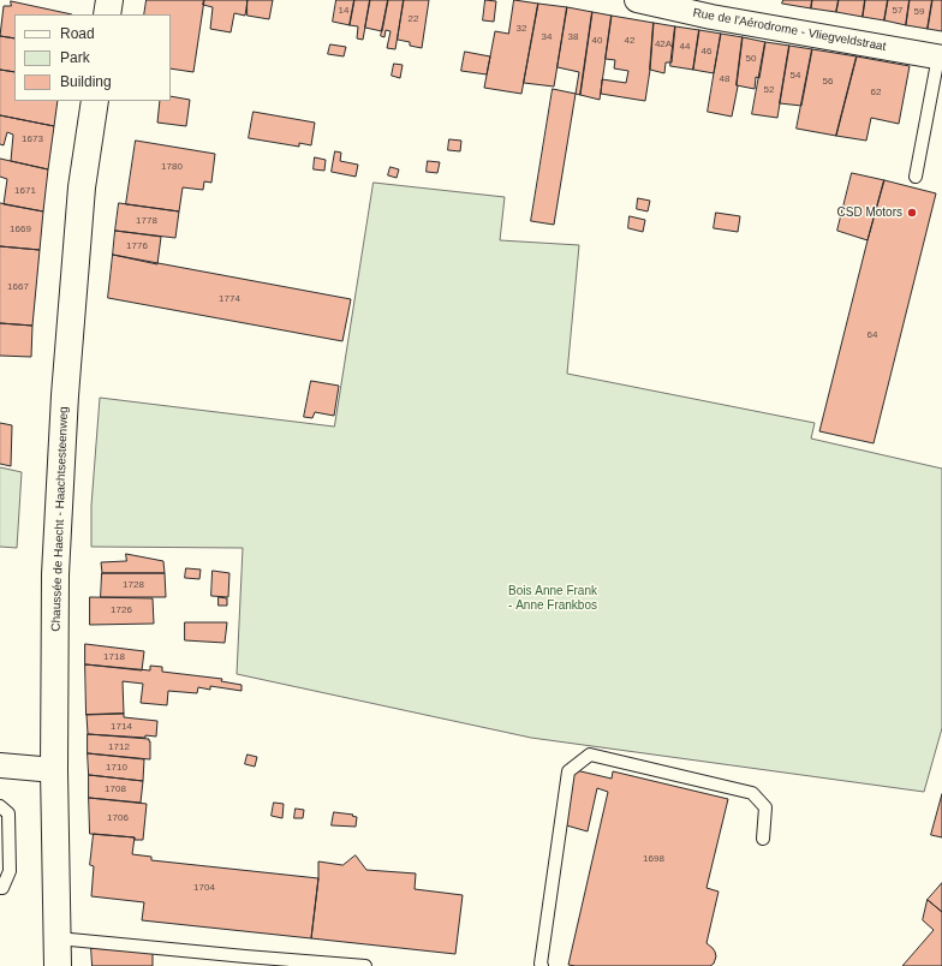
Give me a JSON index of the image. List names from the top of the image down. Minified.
{"streets":{"main road":["Chaussée de Haecht - Haachtsesteenweg"],"street":["Rue de l'Aérodrome - Vliegveldstraat"]},"parks":["Bois Anne Frank - Anne Frankbos"],"places":["CSD Motors"],"house_numbers":["14","57","59","22","32","34","38","40","42","42A","44","46","50","54","48","56","52","62","1673","1780","1671","1778","1669","1776","1667","1774","64","1728","1726","1718","1714","1712","1710","1708","1706","1698","1704"],"legend":["Road","Park","Building"]}
